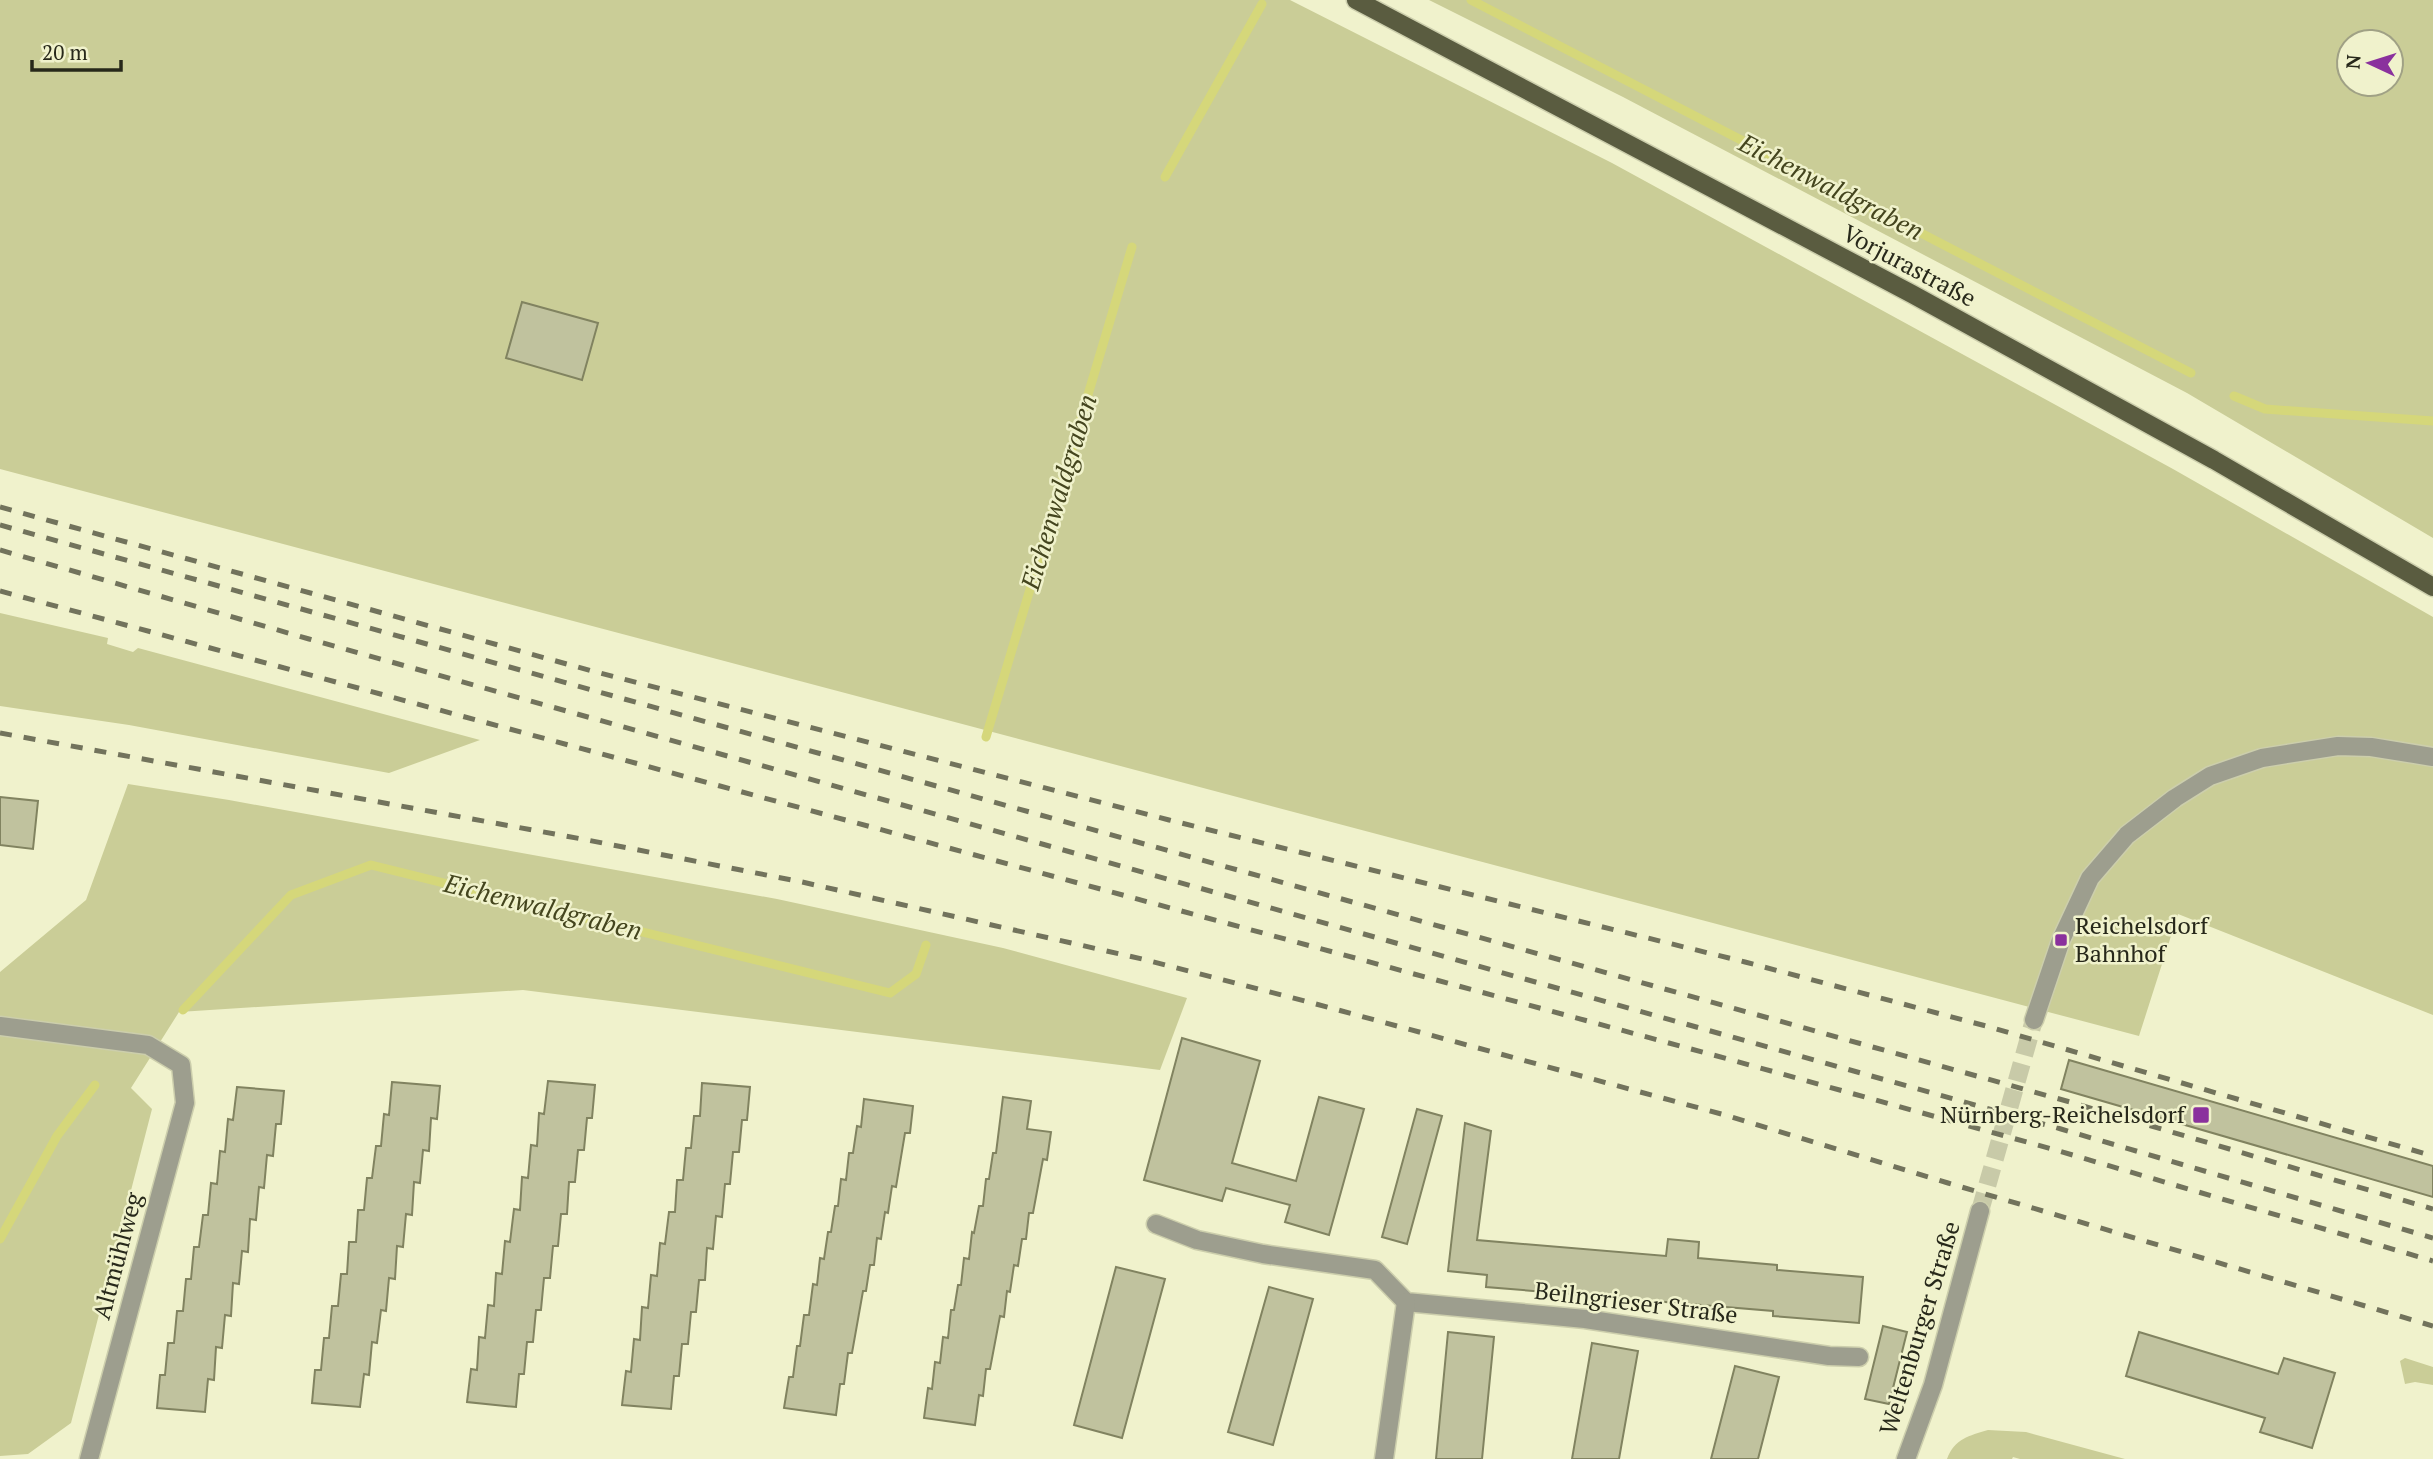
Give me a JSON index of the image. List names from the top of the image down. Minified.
{"streets":{"main road":["Vorjurastraße"],"street":["Altmühlweg","Beilngrieser Straße","Weltenburger Straße"]},"water":["Eichenwaldgraben"],"places":{"transit":["Reichelsdorf Bahnhof","Nürnberg-Reichelsdorf"]},"scale_bar":"20 m","north":"left"}
